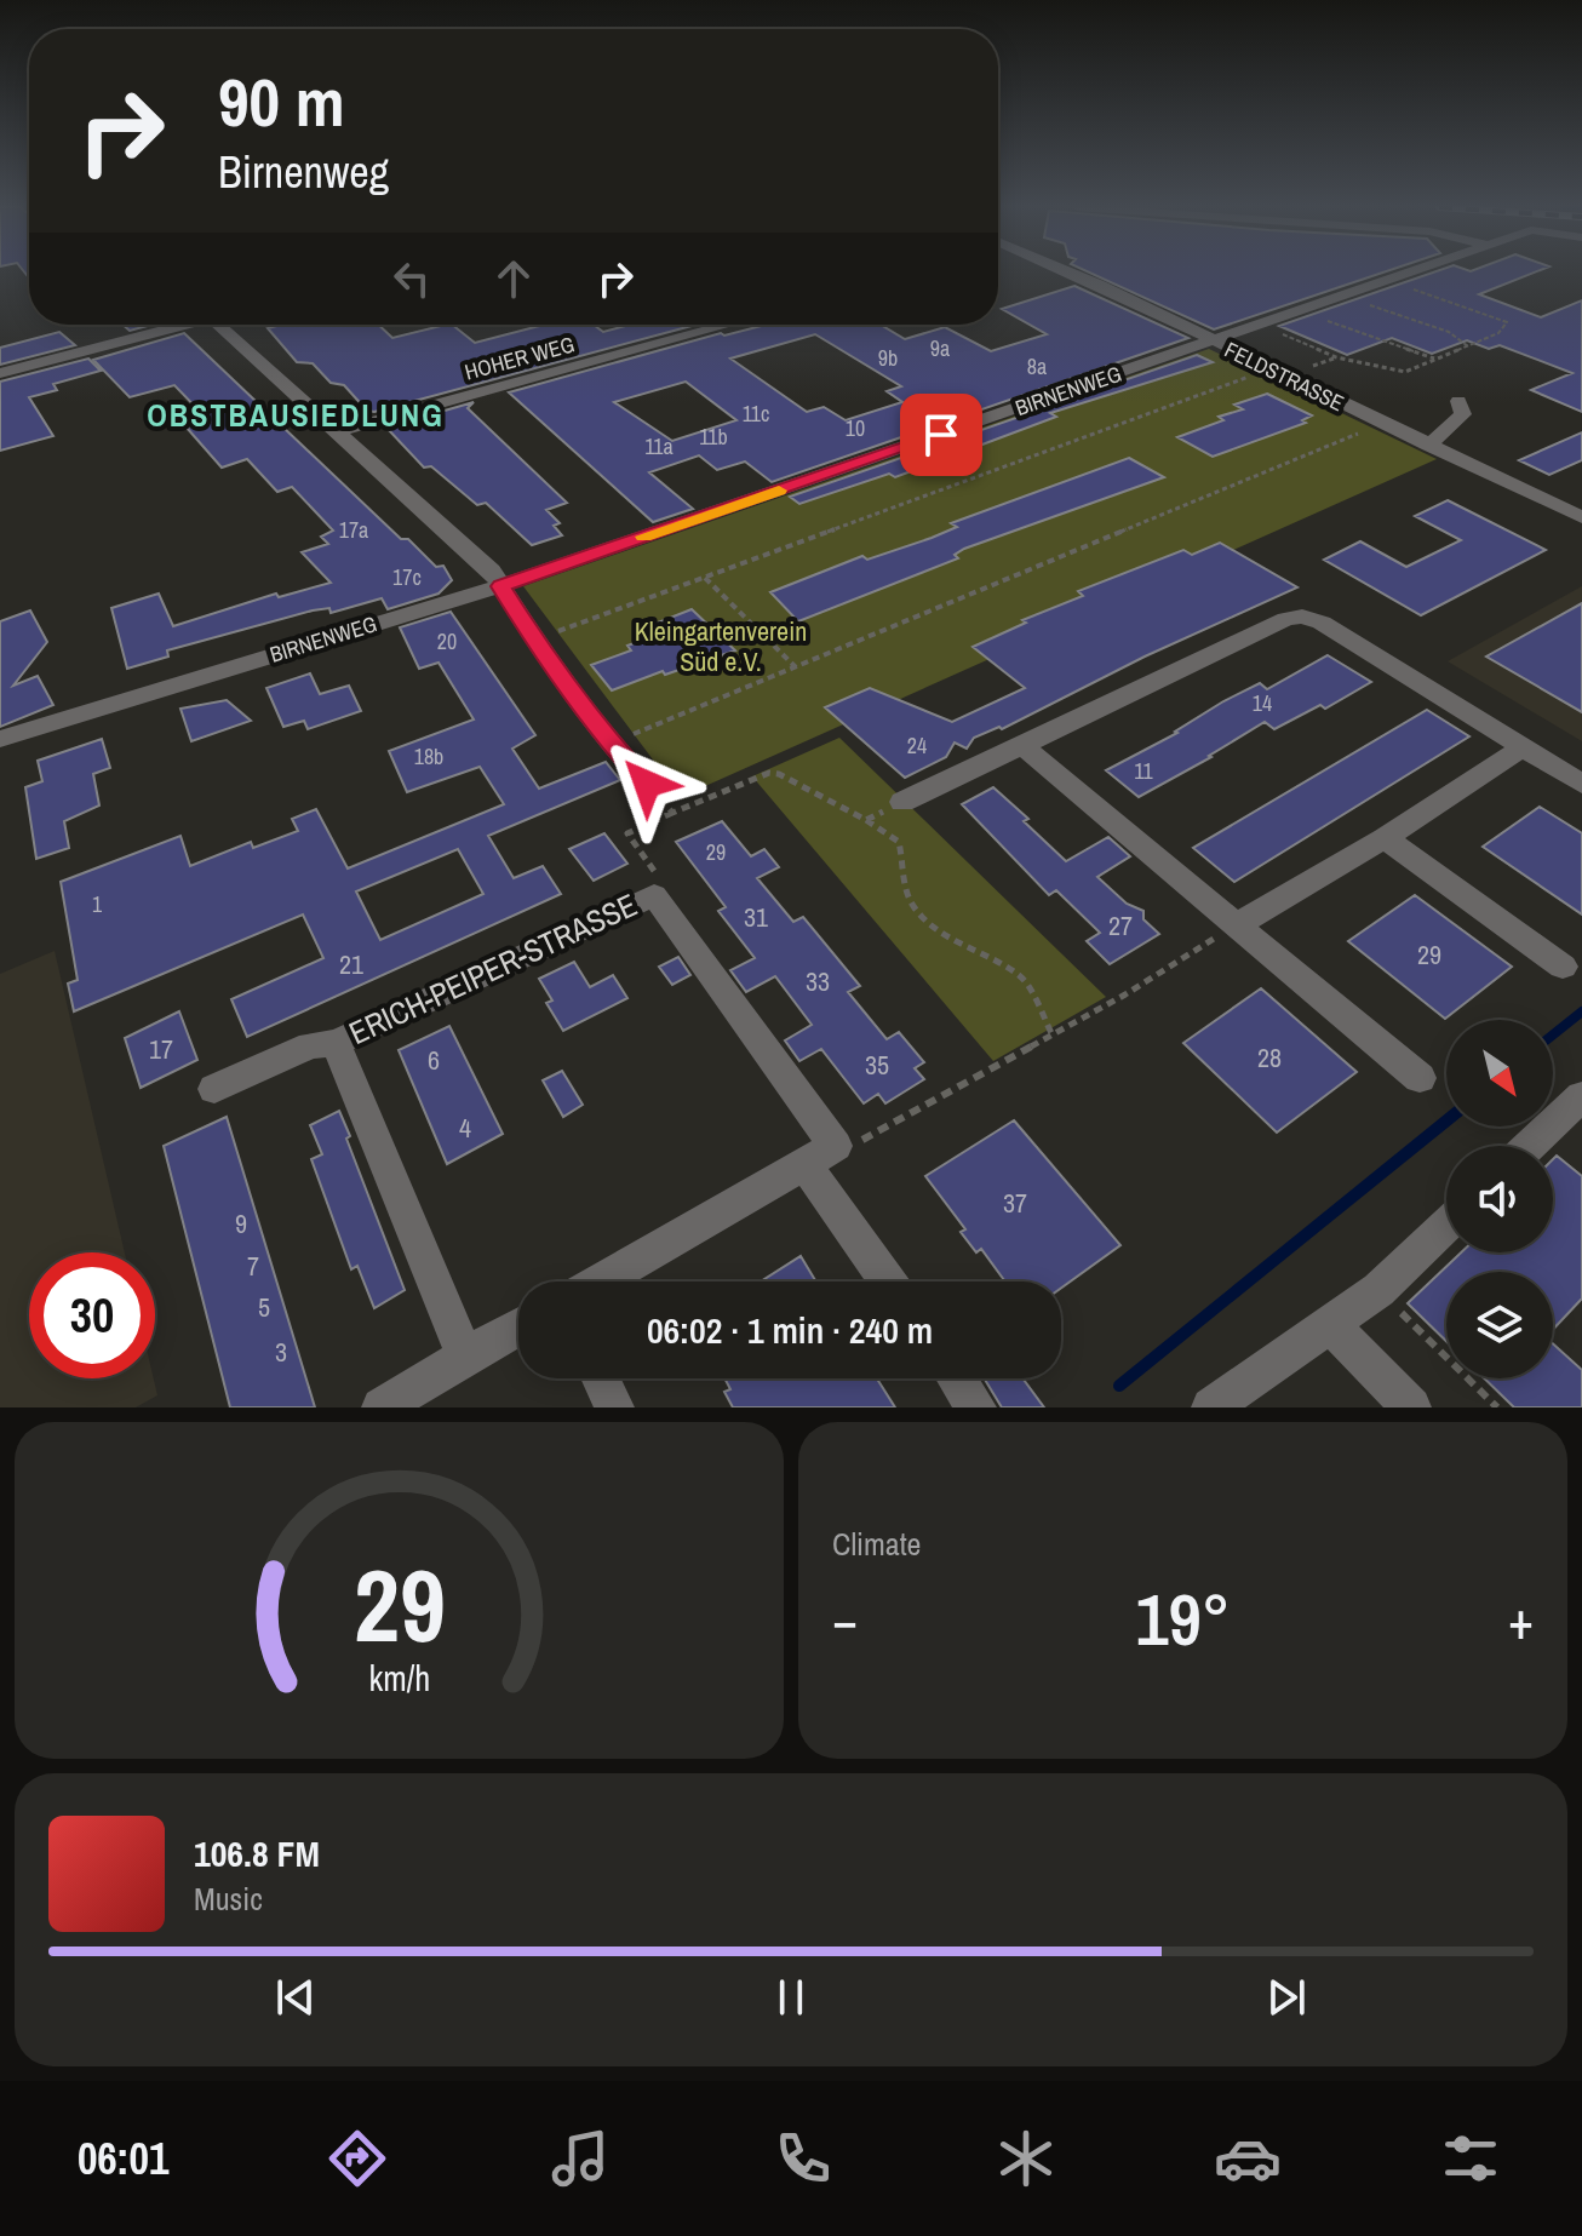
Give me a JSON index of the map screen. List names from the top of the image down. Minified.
{"streets":{"street":["HOHER WEG","FELDSTRASSE","BIRNENWEG","ERICH-PEIPER-STRASSE"]},"crossings":[["FELDSTRASSE","BIRNENWEG"]],"districts":["OBSTBAUSIEDLUNG"],"parks":["Kleingartenverein Süd e.V."],"house_numbers":["9a","9b","8a","11c","10","11b","11a","17a","17c","20","14","24","18b","11","29","1","31","27","29","21","33","17","28","6","35","4","37","9","7","5","3"],"north":"bottom right","page":{"turn":["90 m","Birnenweg"],"limit":"30","trip":"06:02 · 1 min · 240 m","tile":"Climate","heat":["−","19°","+"],"song":["106.8 FM","Music"],"tabs":"06:01","gauge":["29","km/h"]}}
